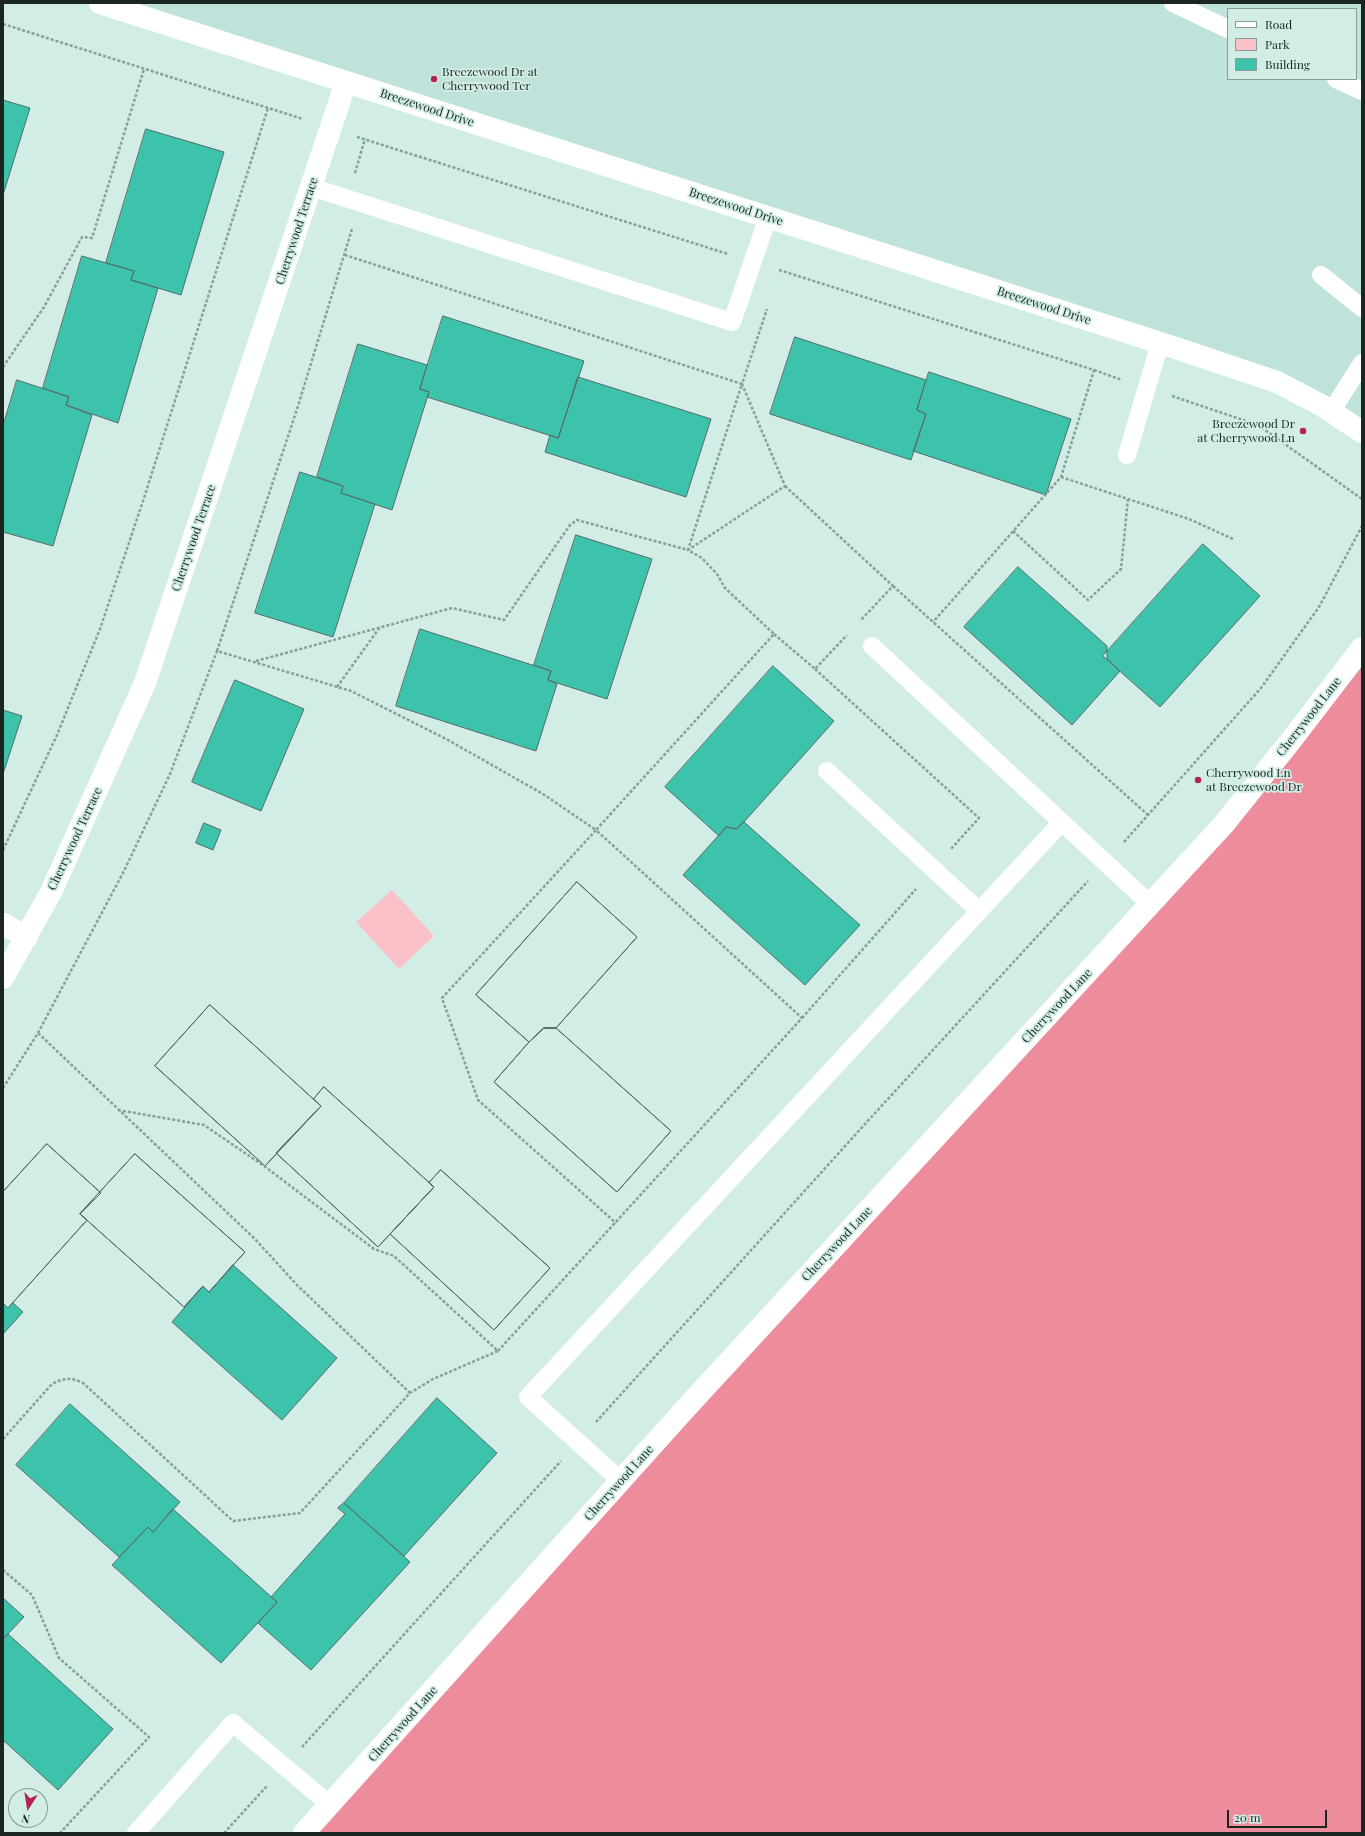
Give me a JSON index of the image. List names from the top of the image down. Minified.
{"streets":{"street":["Breezewood Drive","Cherrywood Terrace","Cherrywood Lane"]},"crossings":[["Breezewood Drive","Cherrywood Terrace"]],"places":["Breezewood Dr at Cherrywood Ter","Breezewood Dr at Cherrywood Ln","Cherrywood Ln at Breezewood Dr"],"legend":["Road","Park","Building"],"scale_bar":"20 m","north":"bottom"}
